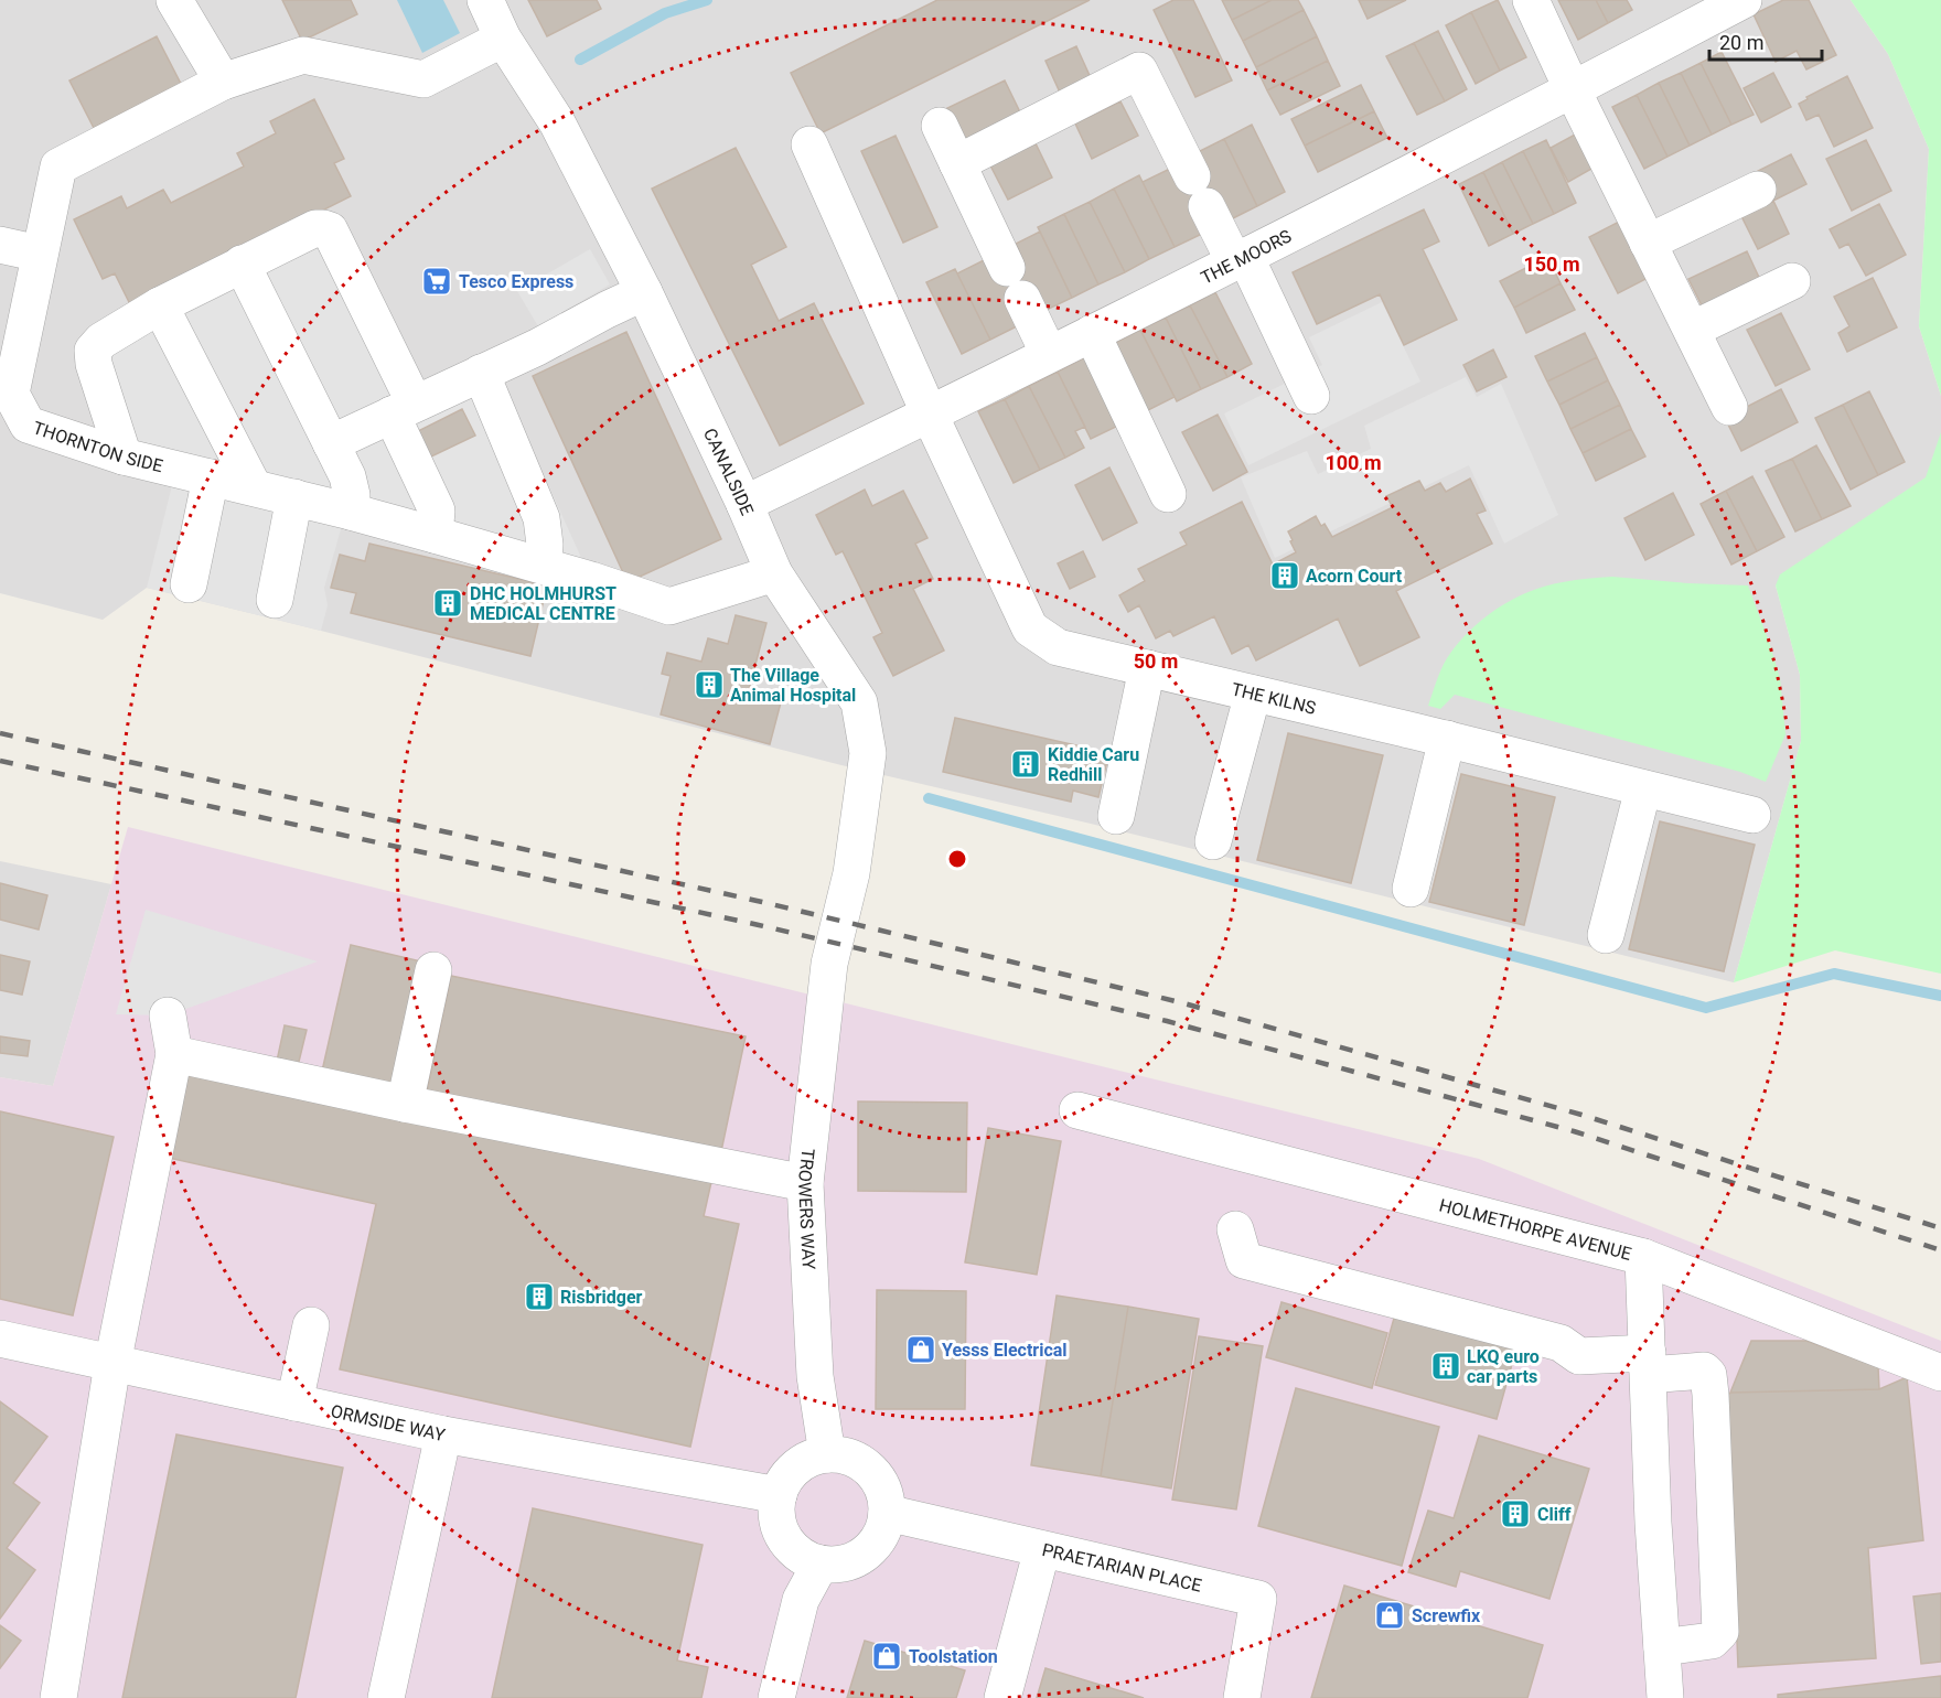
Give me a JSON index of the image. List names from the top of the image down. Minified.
{"streets":{"street":["THE MOORS","THORNTON SIDE","CANALSIDE","THE KILNS","TROWERS WAY","HOLMETHORPE AVENUE","ORMSIDE WAY","PRAETARIAN PLACE"]},"crossings":[["THE MOORS","CANALSIDE"],["THE MOORS","THE KILNS"],["THORNTON SIDE","CANALSIDE"],["CANALSIDE","TROWERS WAY"],["TROWERS WAY","ORMSIDE WAY"],["TROWERS WAY","PRAETARIAN PLACE"],["ORMSIDE WAY","PRAETARIAN PLACE"]],"places":{"supermarket":["Tesco Express"],"building":["Acorn Court","DHC HOLMHURST MEDICAL CENTRE","The Village Animal Hospital","Kiddie Caru Redhill","Risbridger","LKQ euro car parts","Cliff"],"shop":["Yesss Electrical","Screwfix","Toolstation"]},"scale_bar":"20 m","rings":["150 m","100 m","50 m"]}
